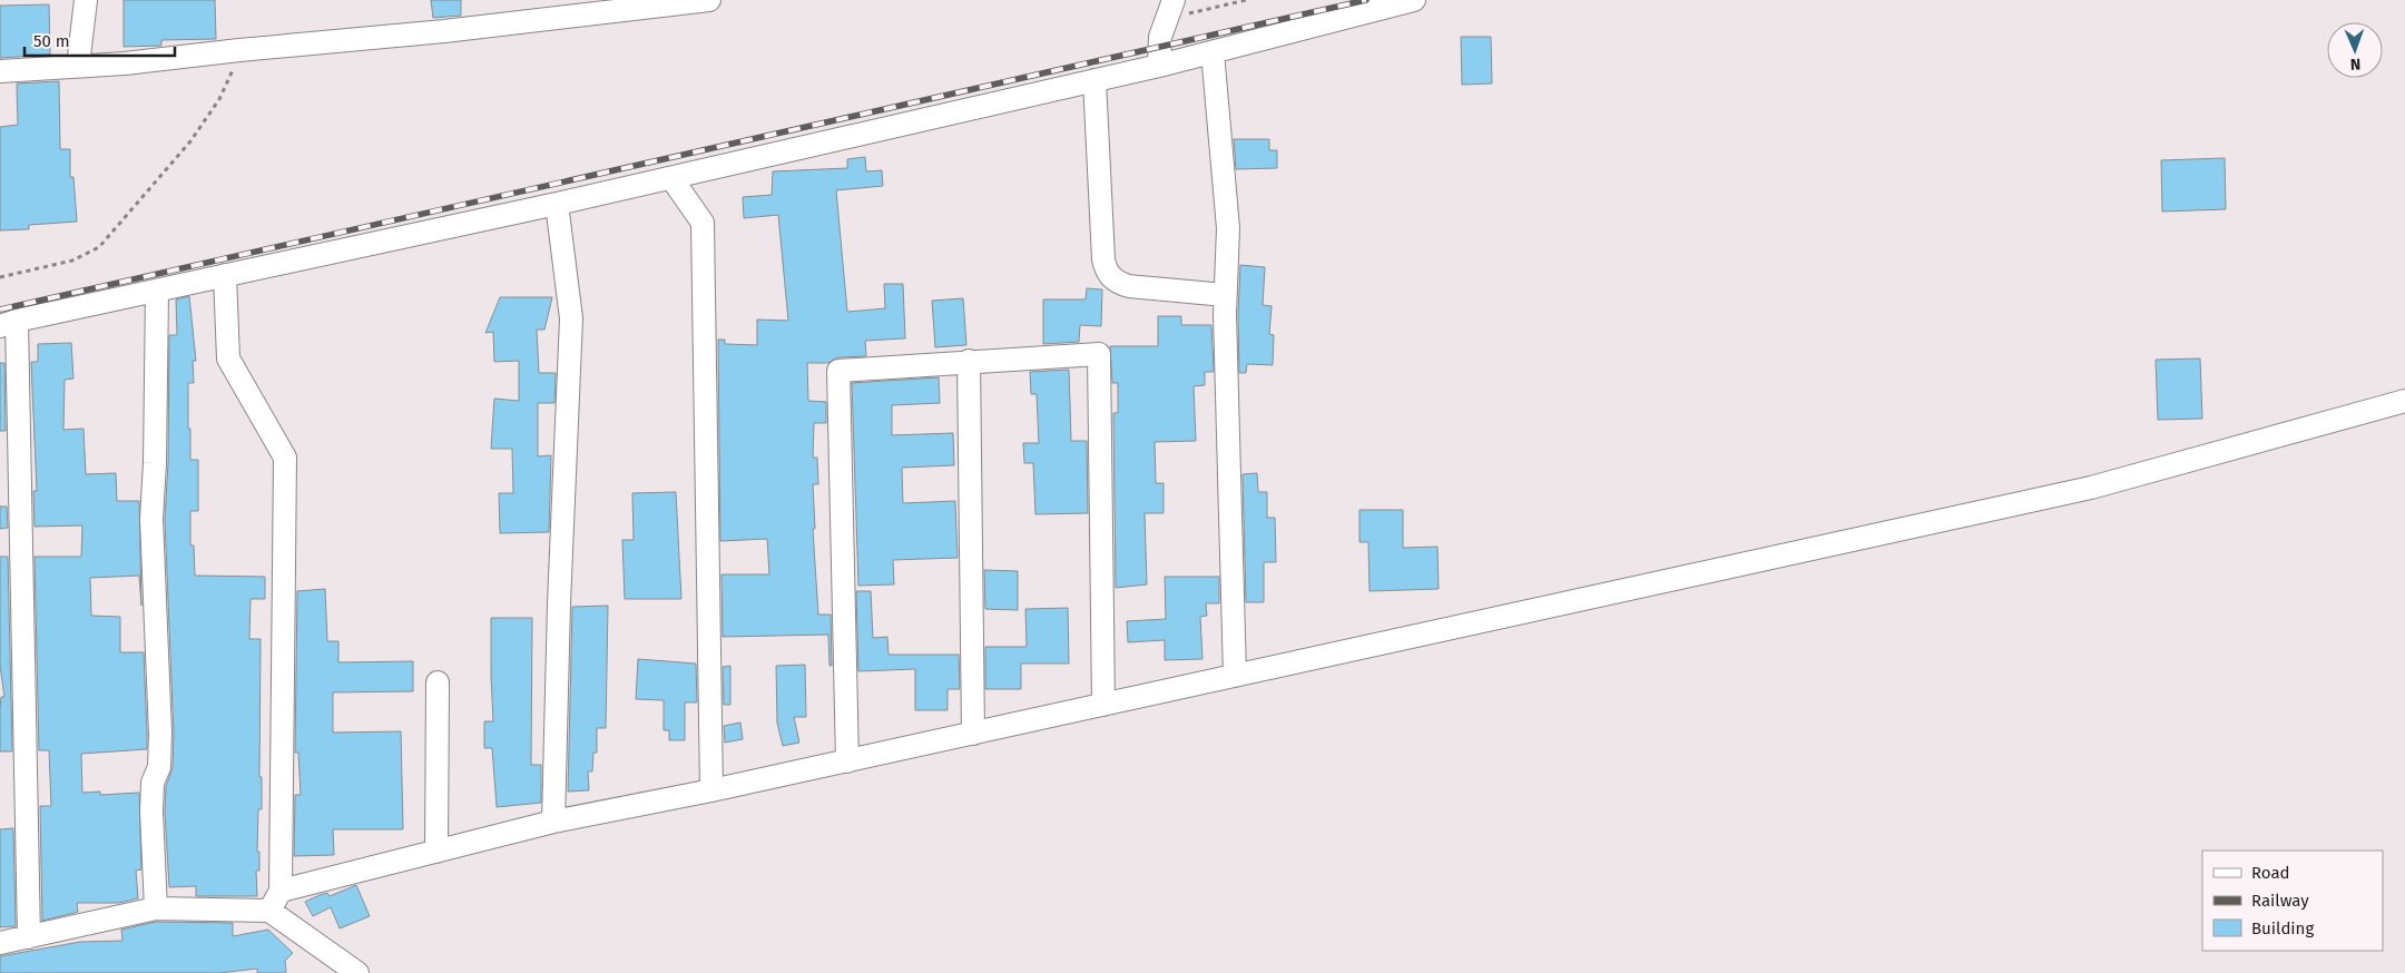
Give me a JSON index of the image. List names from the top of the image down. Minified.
{"legend":["Road","Railway","Building"],"scale_bar":"50 m","north":"bottom"}
